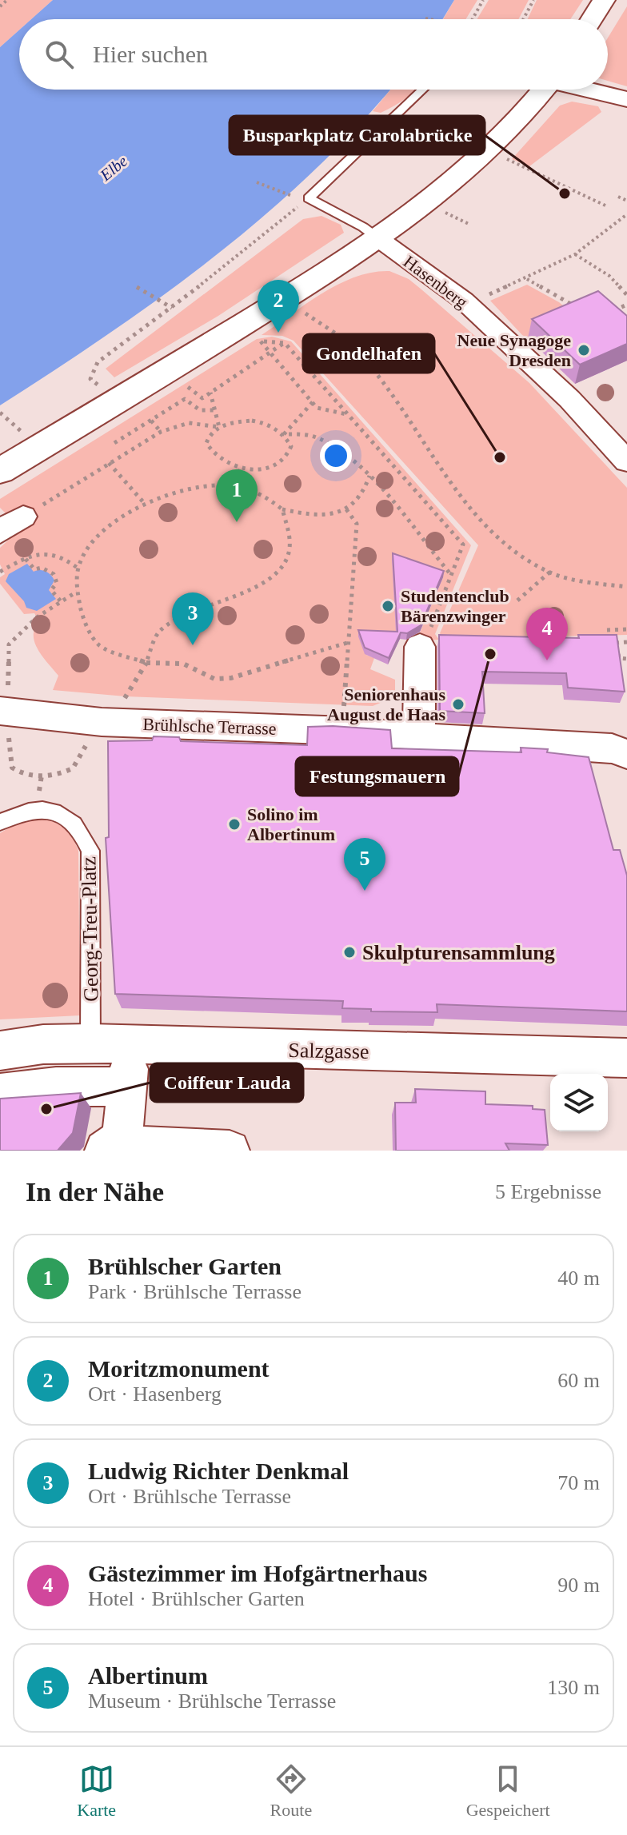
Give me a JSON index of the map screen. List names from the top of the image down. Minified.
{"streets":{"street":["Hasenberg","Brühlsche Terrasse","Salzgasse"],"lane":["Georg-Treu-Platz"]},"water":["Elbe"],"places":["Busparkplatz Carolabrücke","Neue Synagoge Dresden","Gondelhafen","Studentenclub Bärenzwinger","Festungsmauern","Seniorenhaus August de Haas","Solino im Albertinum","Skulpturensammlung","Coiffeur Lauda"],"page":{"search":"Hier suchen","pins":["2","1","3","4","5"],"heading":["In der Nähe","5 Ergebnisse"],"list":[{"mark":"1","name":"Brühlscher Garten","note":"Park · Brühlsche Terrasse","value":"40 m"},{"mark":"2","name":"Moritzmonument","note":"Ort · Hasenberg","value":"60 m"},{"mark":"3","name":"Ludwig Richter Denkmal","note":"Ort · Brühlsche Terrasse","value":"70 m"},{"mark":"4","name":"Gästezimmer im Hofgärtnerhaus","note":"Hotel · Brühlscher Garten","value":"90 m"},{"mark":"5","name":"Albertinum","note":"Museum · Brühlsche Terrasse","value":"130 m"}],"nav":["Karte","Route","Gespeichert"]}}
